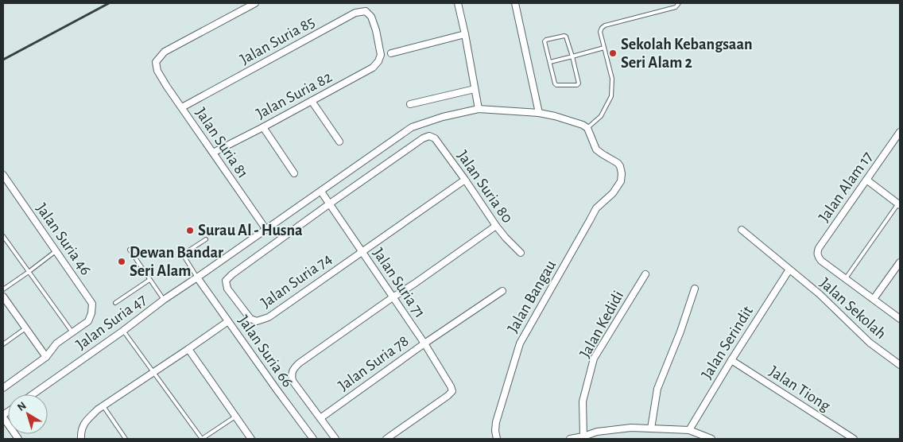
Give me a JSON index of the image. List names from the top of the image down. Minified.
{"streets":{"street":["Jalan Suria 85","Jalan Suria 82","Jalan Suria 81","Jalan Suria 80","Jalan Alam 17","Jalan Suria 46","Jalan Suria 74","Jalan Suria 71","Jalan Bangau","Jalan Sekolah","Jalan Suria 47","Jalan Kedidi","Jalan Serindit","Jalan Suria 66","Jalan Suria 78","Jalan Tiong"]},"crossings":[["Jalan Suria 85","Jalan Suria 82"],["Jalan Suria 85","Jalan Suria 81"],["Jalan Suria 82","Jalan Suria 81"],["Jalan Suria 81","Jalan Suria 47"],["Jalan Suria 80","Jalan Suria 74"],["Jalan Suria 80","Jalan Suria 71"],["Jalan Suria 74","Jalan Suria 71"],["Jalan Suria 71","Jalan Suria 47"],["Jalan Suria 71","Jalan Suria 78"],["Jalan Bangau","Jalan Suria 47"],["Jalan Sekolah","Jalan Serindit"],["Jalan Suria 47","Jalan Suria 66"],["Jalan Serindit","Jalan Tiong"]],"places":["Sekolah Kebangsaan Seri Alam 2","Surau Al - Husna","Dewan Bandar Seri Alam"],"north":"top left"}
